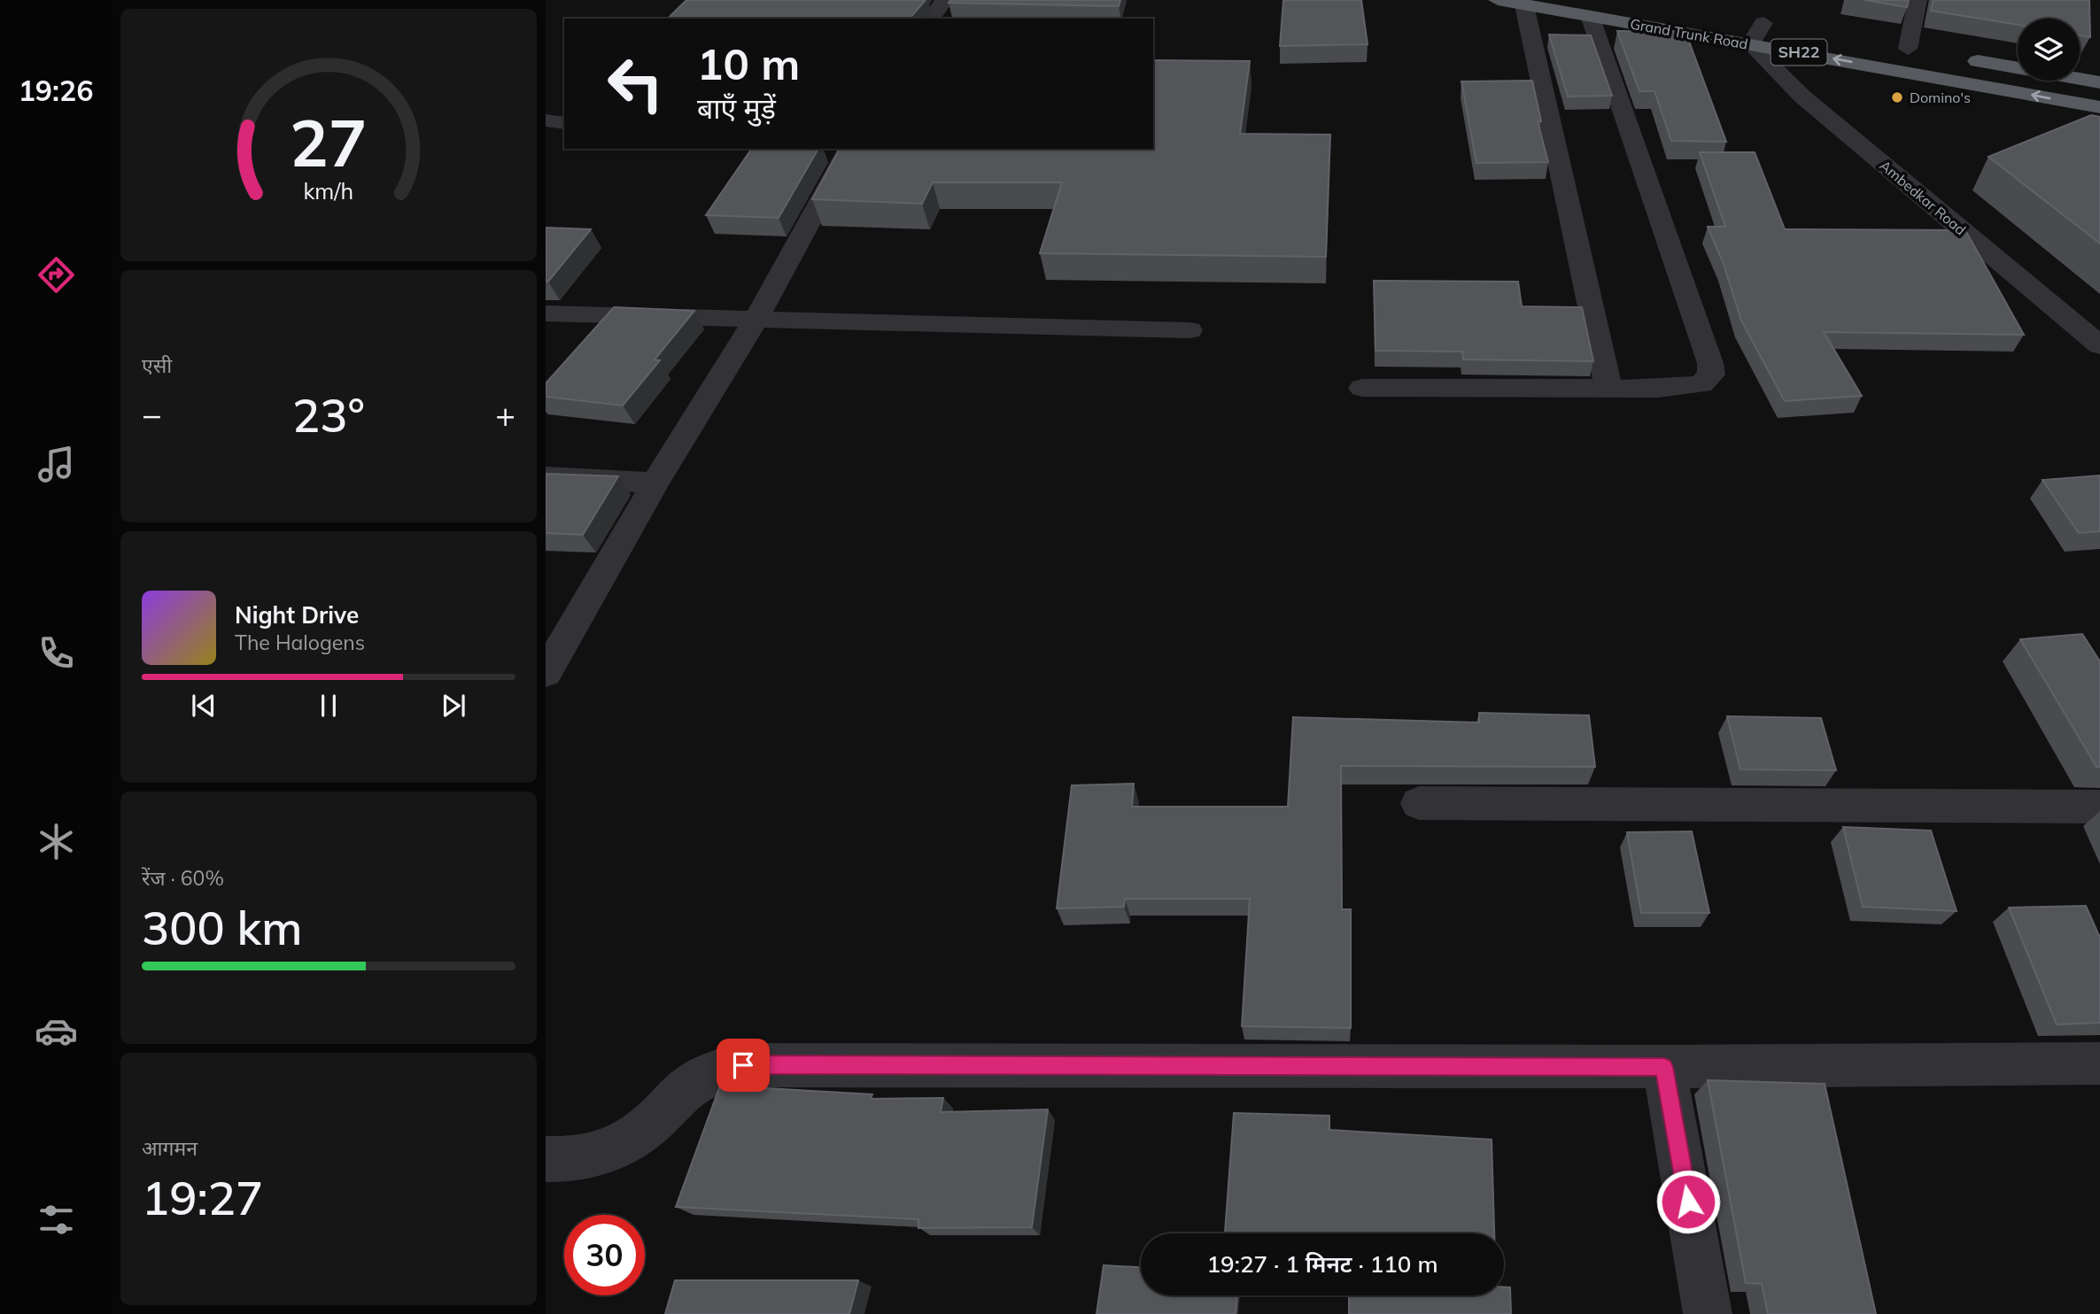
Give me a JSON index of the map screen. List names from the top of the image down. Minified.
{"streets":{"highway":["Grand Trunk Road","SH22"],"street":["Ambedkar Road"]},"crossings":[["Grand Trunk Road","Ambedkar Road"]],"places":["Domino's"],"page":{"tabs":"19:26","turn":["10 m","बाएँ मुड़ें"],"tile":["एसी",["रेंज · 60%","300 km"],["आगमन","19:27"]],"heat":["−","23°","+"],"song":["Night Drive","The Halogens"],"limit":"30","trip":"19:27 · 1 मिनट · 110 m","gauge":["27","km/h"]}}
